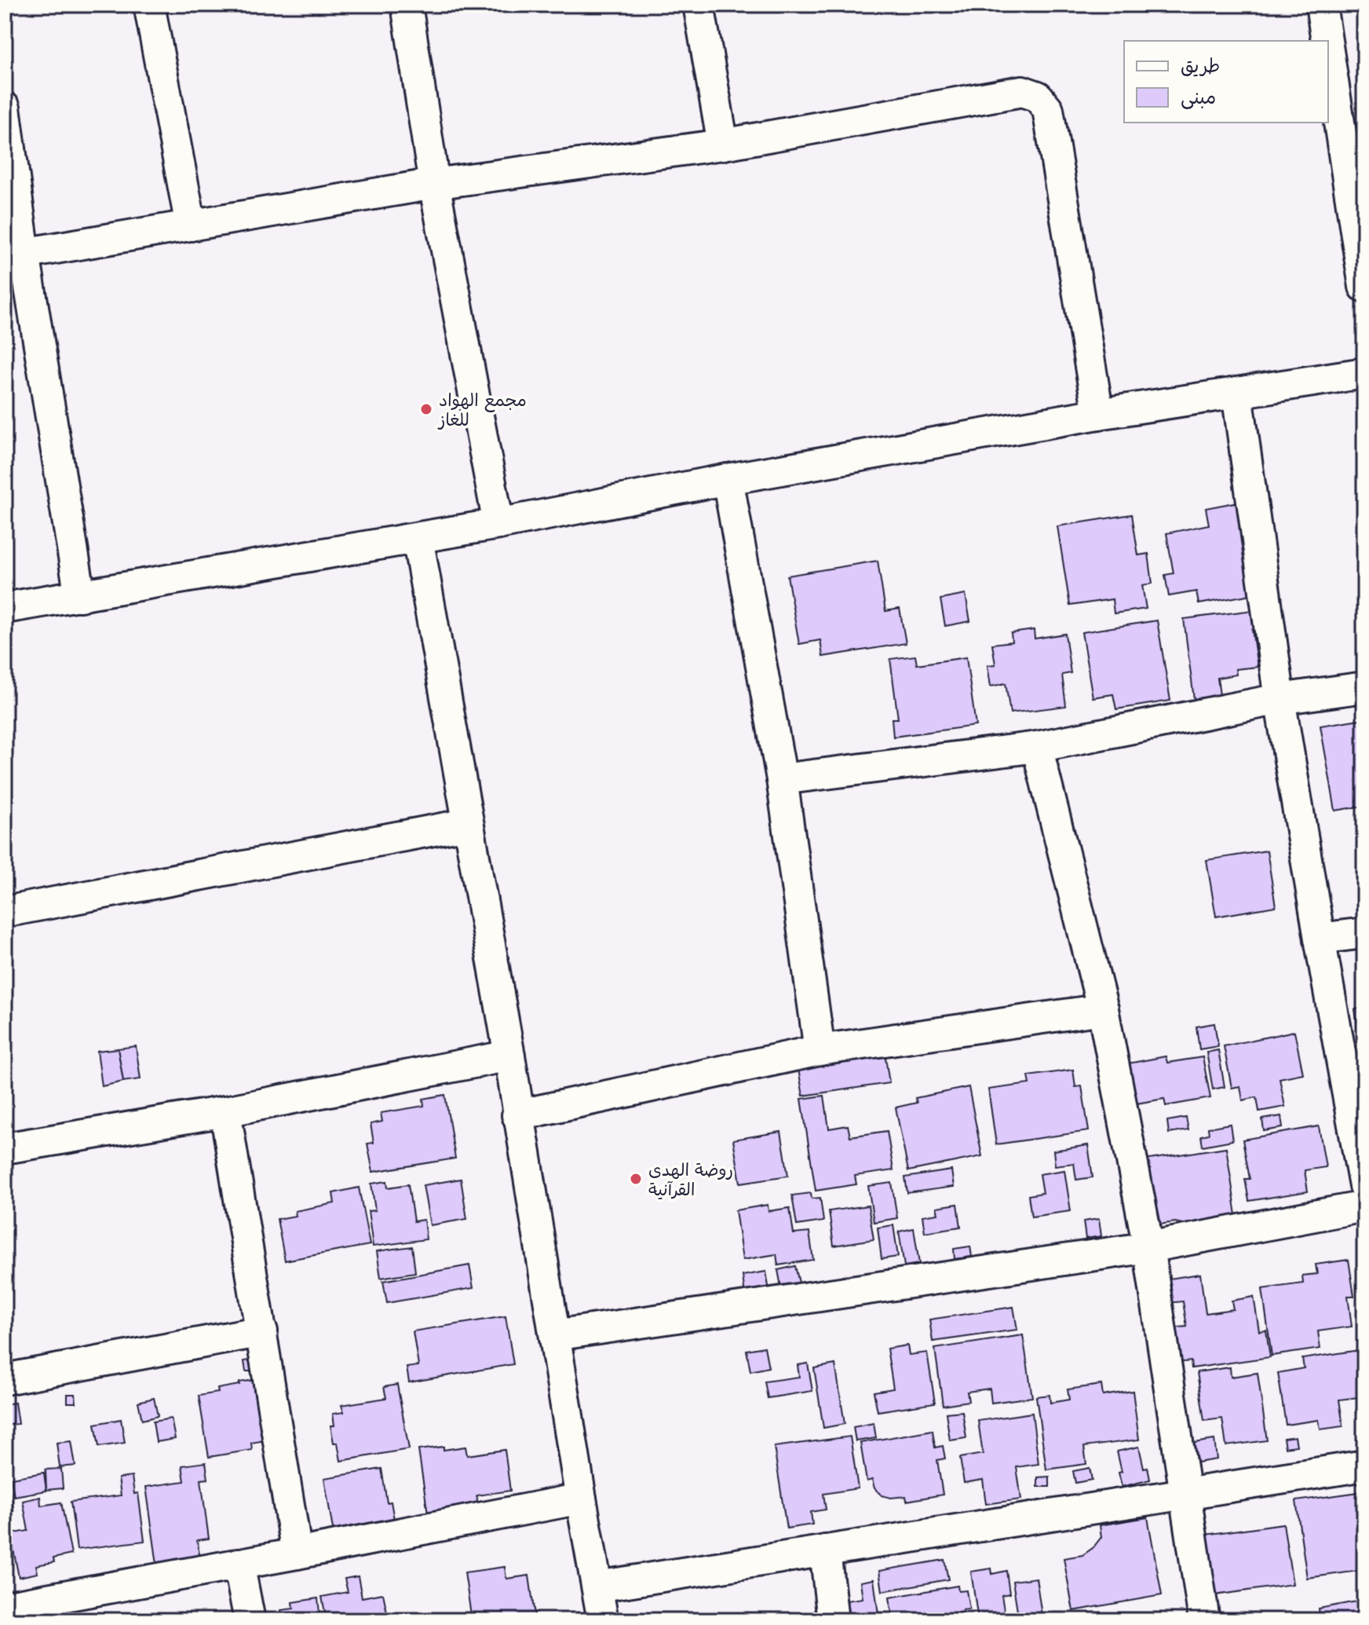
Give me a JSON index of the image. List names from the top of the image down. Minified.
{"places":["مجمع الهواد للغاز","روضة الهدى القرآنية"],"legend":["طريق","مبنى"]}
